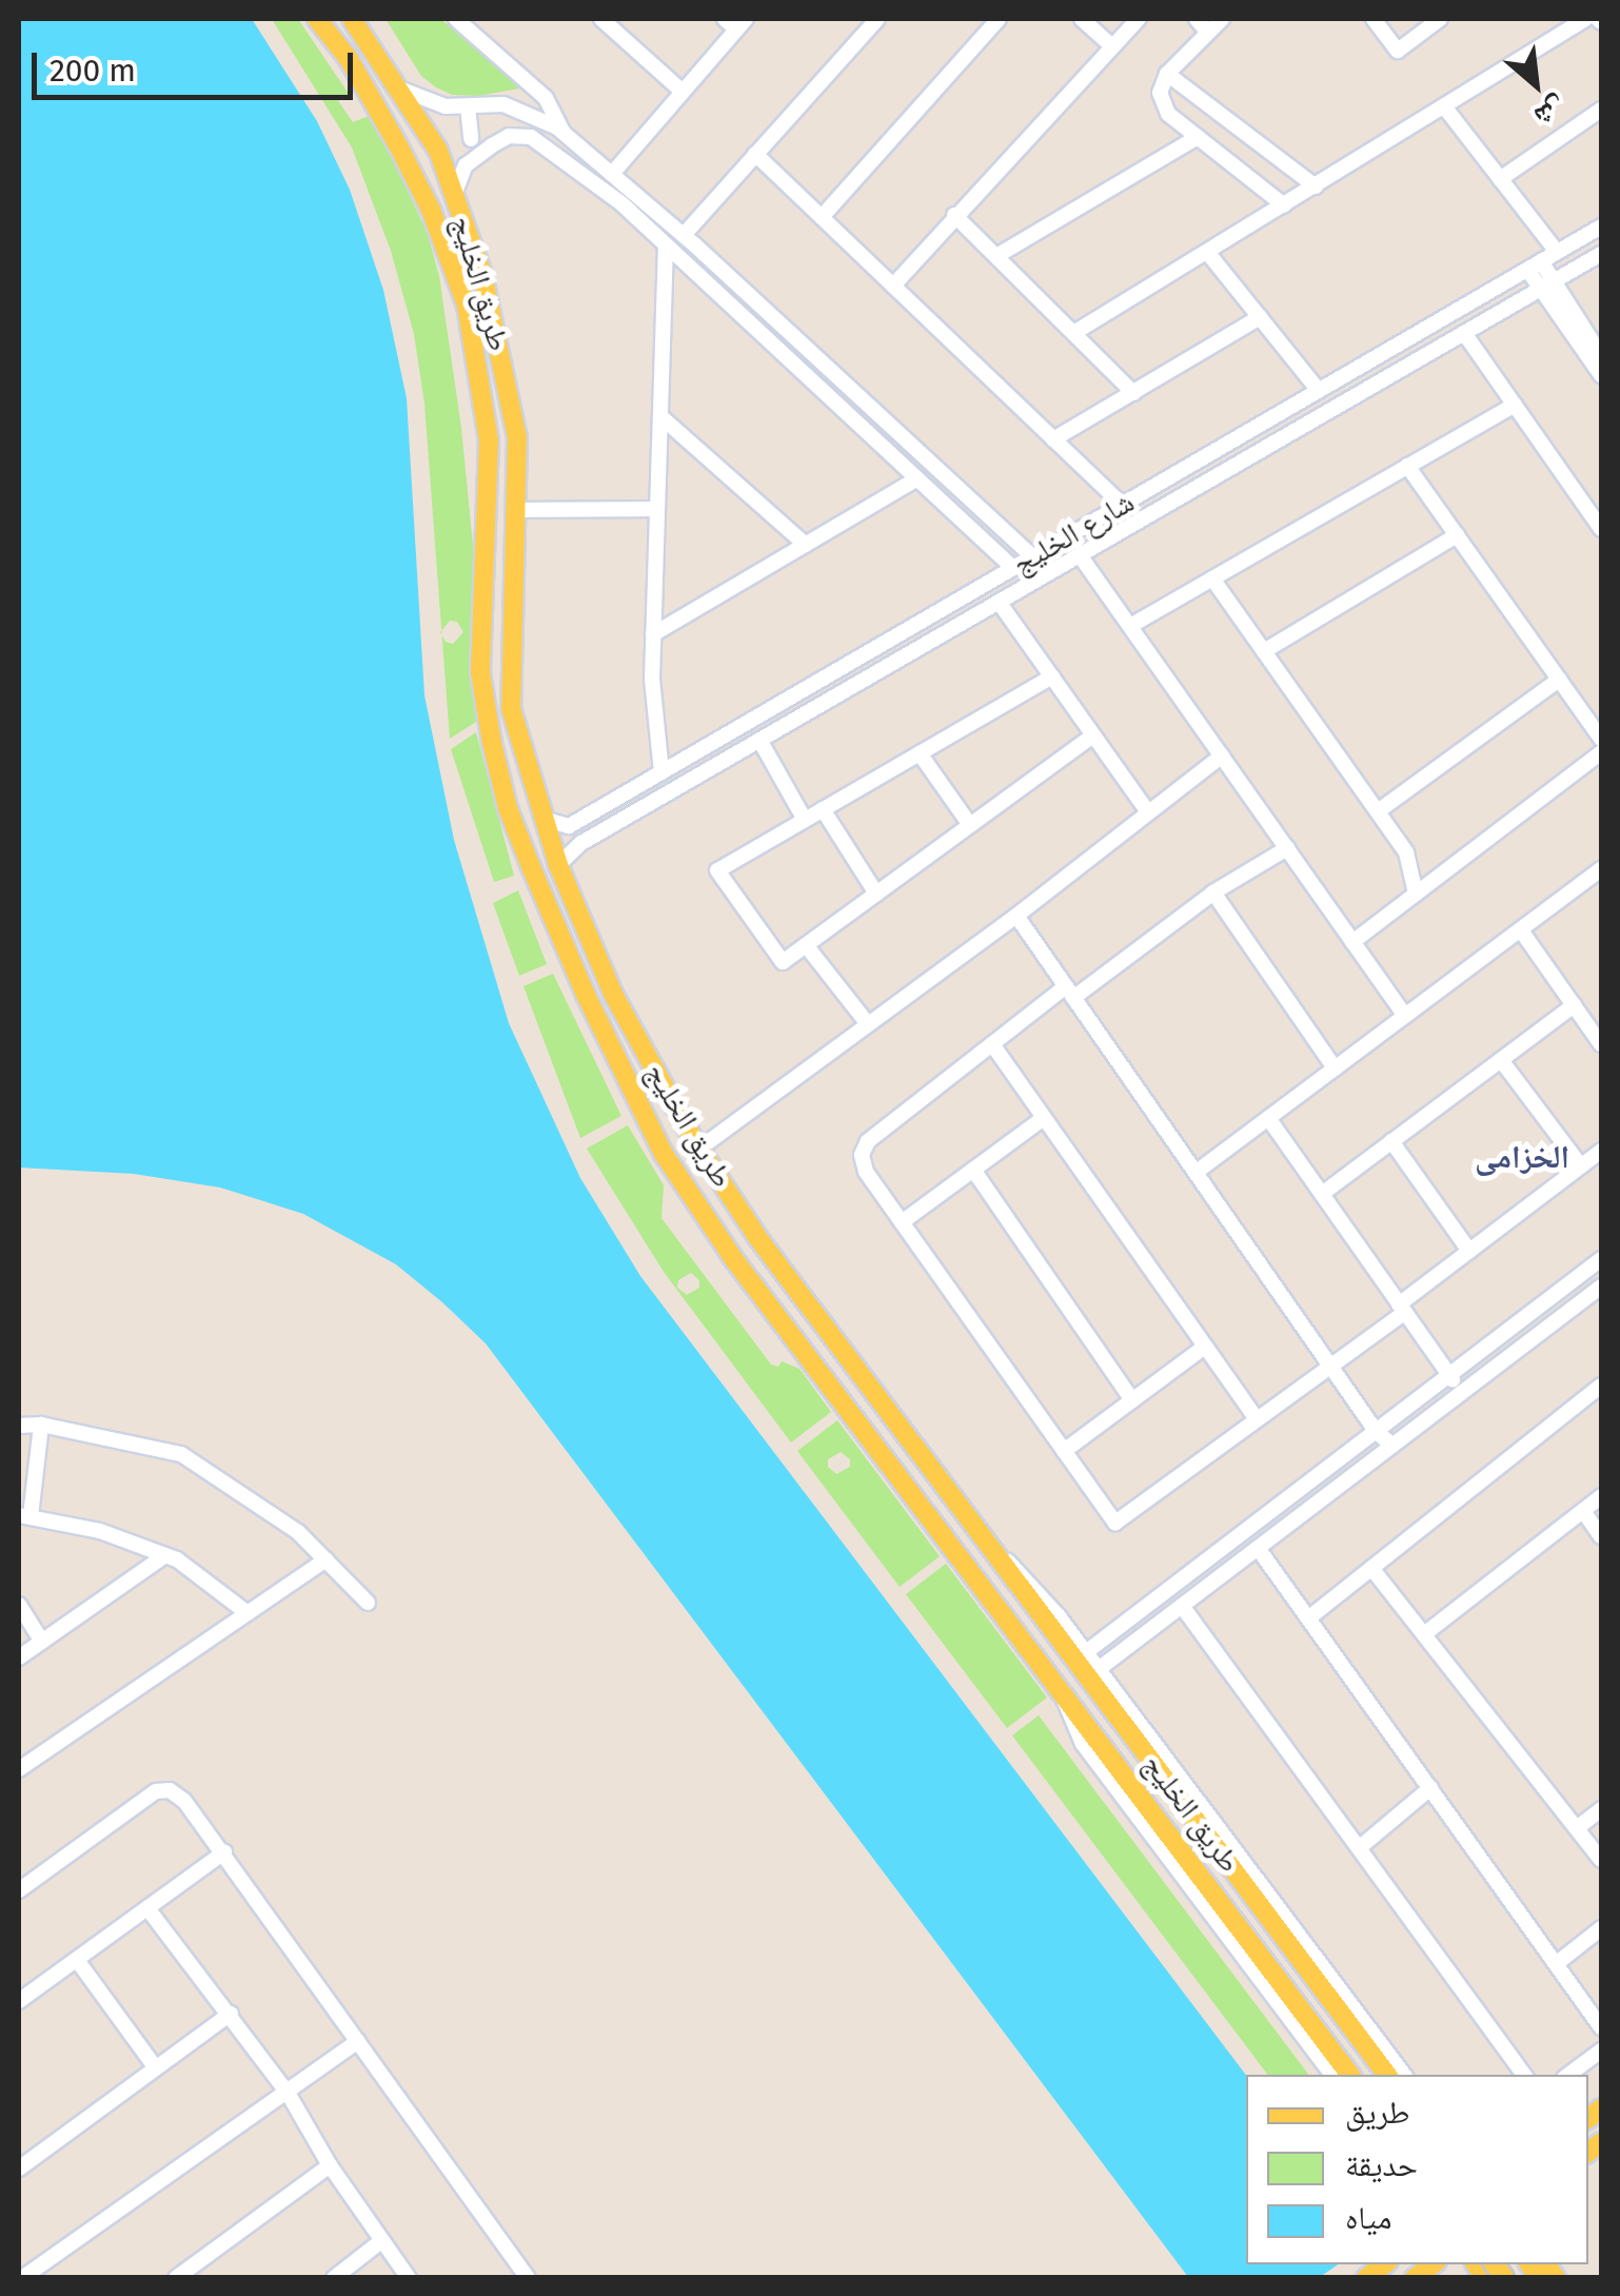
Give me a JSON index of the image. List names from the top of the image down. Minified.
{"streets":{"main road":["طريق الخليج"],"street":["شارع الخليج"]},"crossings":[["طريق الخليج","شارع الخليج"]],"districts":["الخزامى"],"legend":["طريق","حديقة","مياه"],"scale_bar":"200 m","north":"bottom right"}
